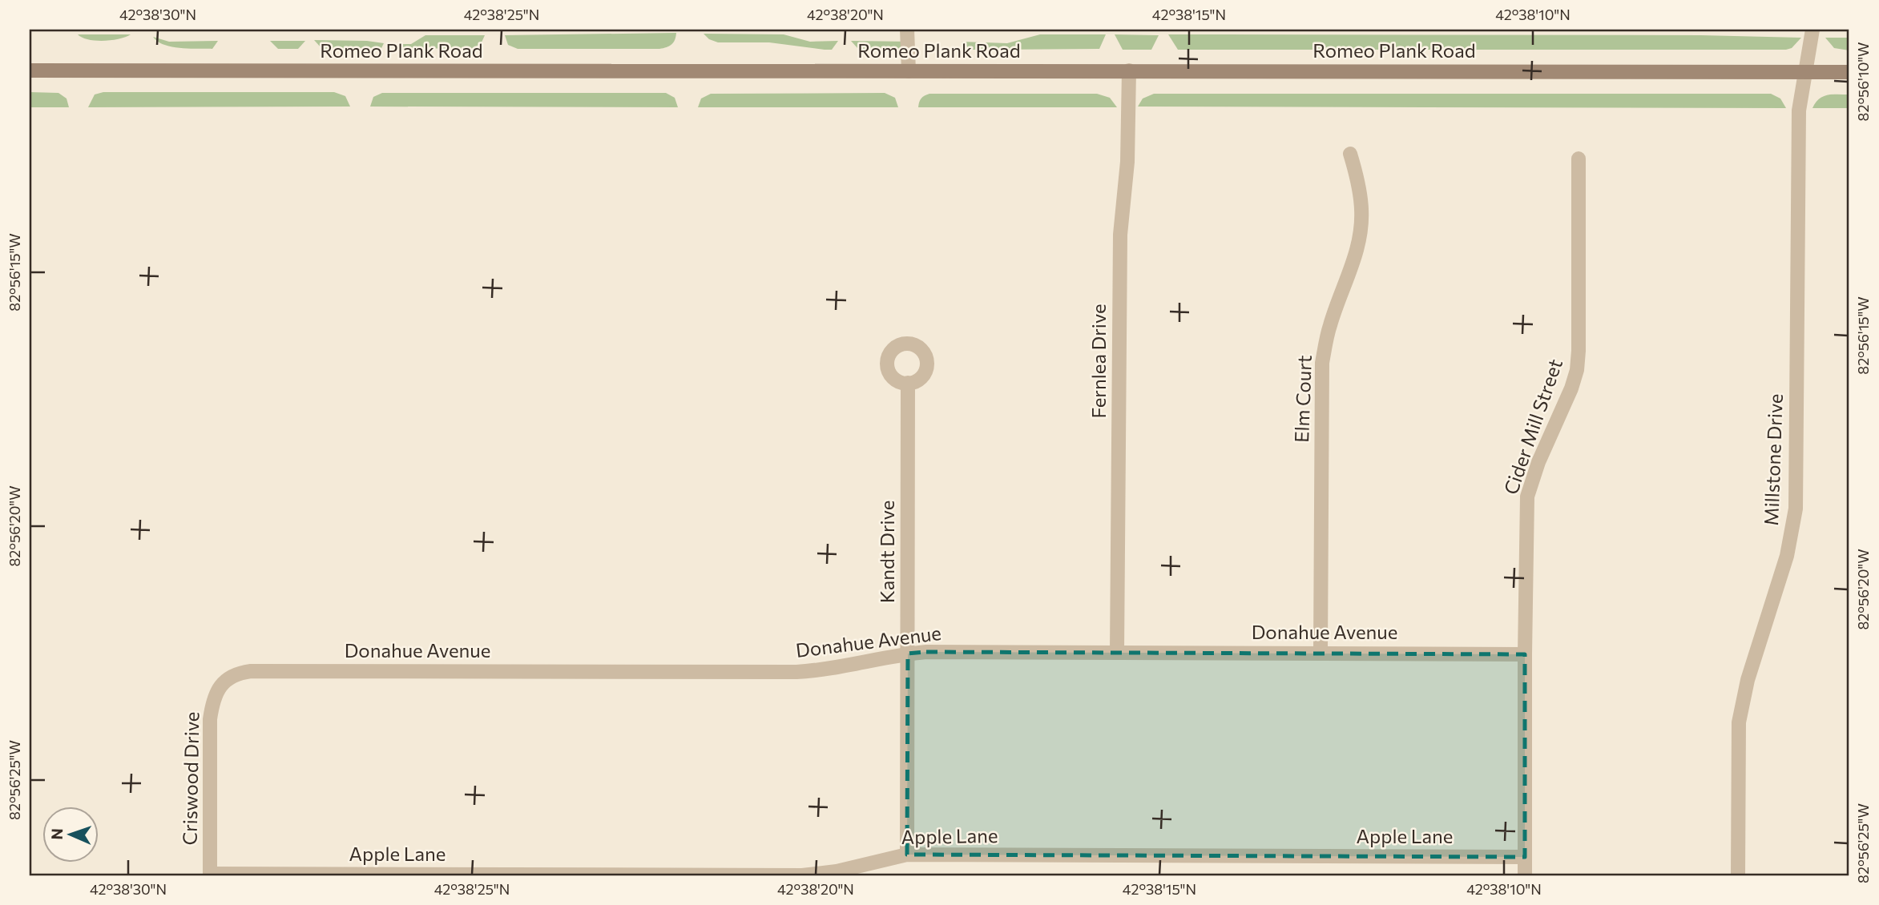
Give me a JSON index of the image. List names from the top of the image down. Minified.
{"streets":{"main road":["Romeo Plank Road"],"street":["Fernlea Drive","Elm Court","Cider Mill Street","Millstone Drive","Kandt Drive","Donahue Avenue","Criswood Drive","Apple Lane"]},"crossings":[["Romeo Plank Road","Fernlea Drive"],["Romeo Plank Road","Millstone Drive"],["Fernlea Drive","Donahue Avenue"],["Elm Court","Donahue Avenue"],["Cider Mill Street","Donahue Avenue"],["Cider Mill Street","Apple Lane"],["Kandt Drive","Donahue Avenue"],["Kandt Drive","Apple Lane"],["Donahue Avenue","Criswood Drive"],["Criswood Drive","Apple Lane"]],"north":"left","coordinates":["42°38'30\"N","42°38'25\"N","42°38'20\"N","42°38'15\"N","42°38'10\"N","82°56'10\"W","82°56'15\"W","82°56'20\"W","82°56'25\"W"]}
